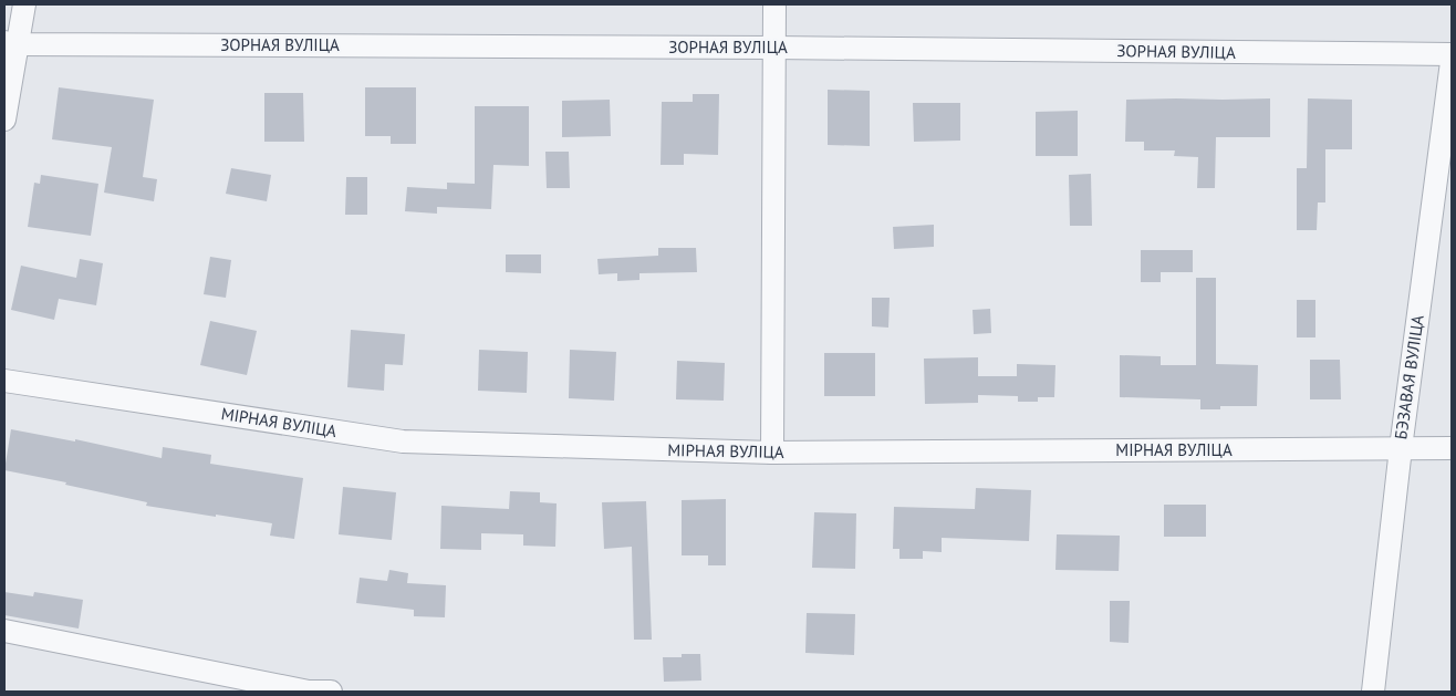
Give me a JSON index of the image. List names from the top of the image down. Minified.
{"streets":{"street":["ЗОРНАЯ ВУЛІЦА","БЭЗАВАЯ ВУЛІЦА","МІРНАЯ ВУЛІЦА"]},"crossings":[["БЭЗАВАЯ ВУЛІЦА","МІРНАЯ ВУЛІЦА"]]}
